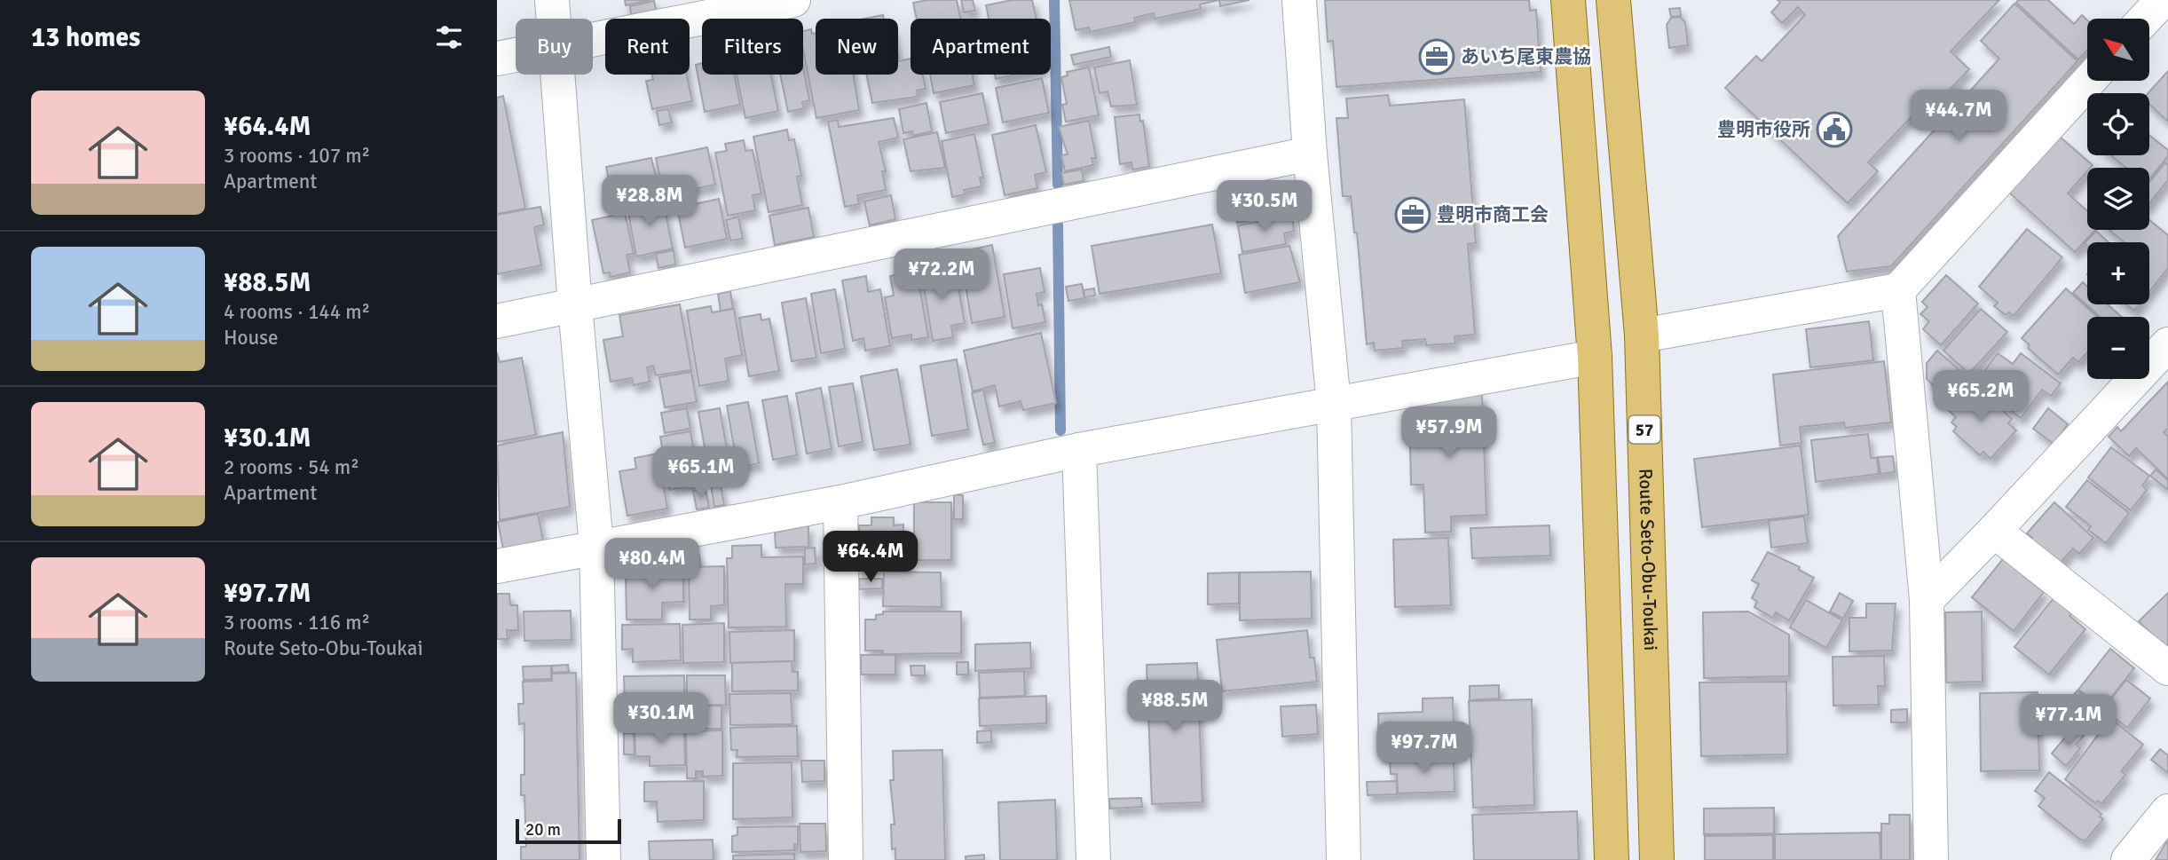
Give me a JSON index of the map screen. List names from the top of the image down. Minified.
{"streets":{"main road":["57","Route Seto-Obu-Toukai"]},"places":{"office":["あいち尾東農協","豊明市商工会"],"public building":["豊明市役所"]},"scale_bar":"20 m","north":"top left","page":{"heading":"13 homes","map_buttons":["+","−"],"chip":["Buy","Rent","Filters","New","Apartment"],"list":[{"name":"¥64.4M","note":"3 rooms · 107 m² · Apartment"},{"name":"¥88.5M","note":"4 rooms · 144 m² · House"},{"name":"¥30.1M","note":"2 rooms · 54 m² · Apartment"},{"name":"¥97.7M","note":"3 rooms · 116 m² · Route Seto-Obu-Toukai"}],"price":["¥44.7M","¥28.8M","¥30.5M","¥72.2M","¥65.2M","¥57.9M","¥65.1M","¥64.4M","¥80.4M","¥88.5M","¥30.1M","¥77.1M","¥97.7M"],"scale":"20 m"}}
